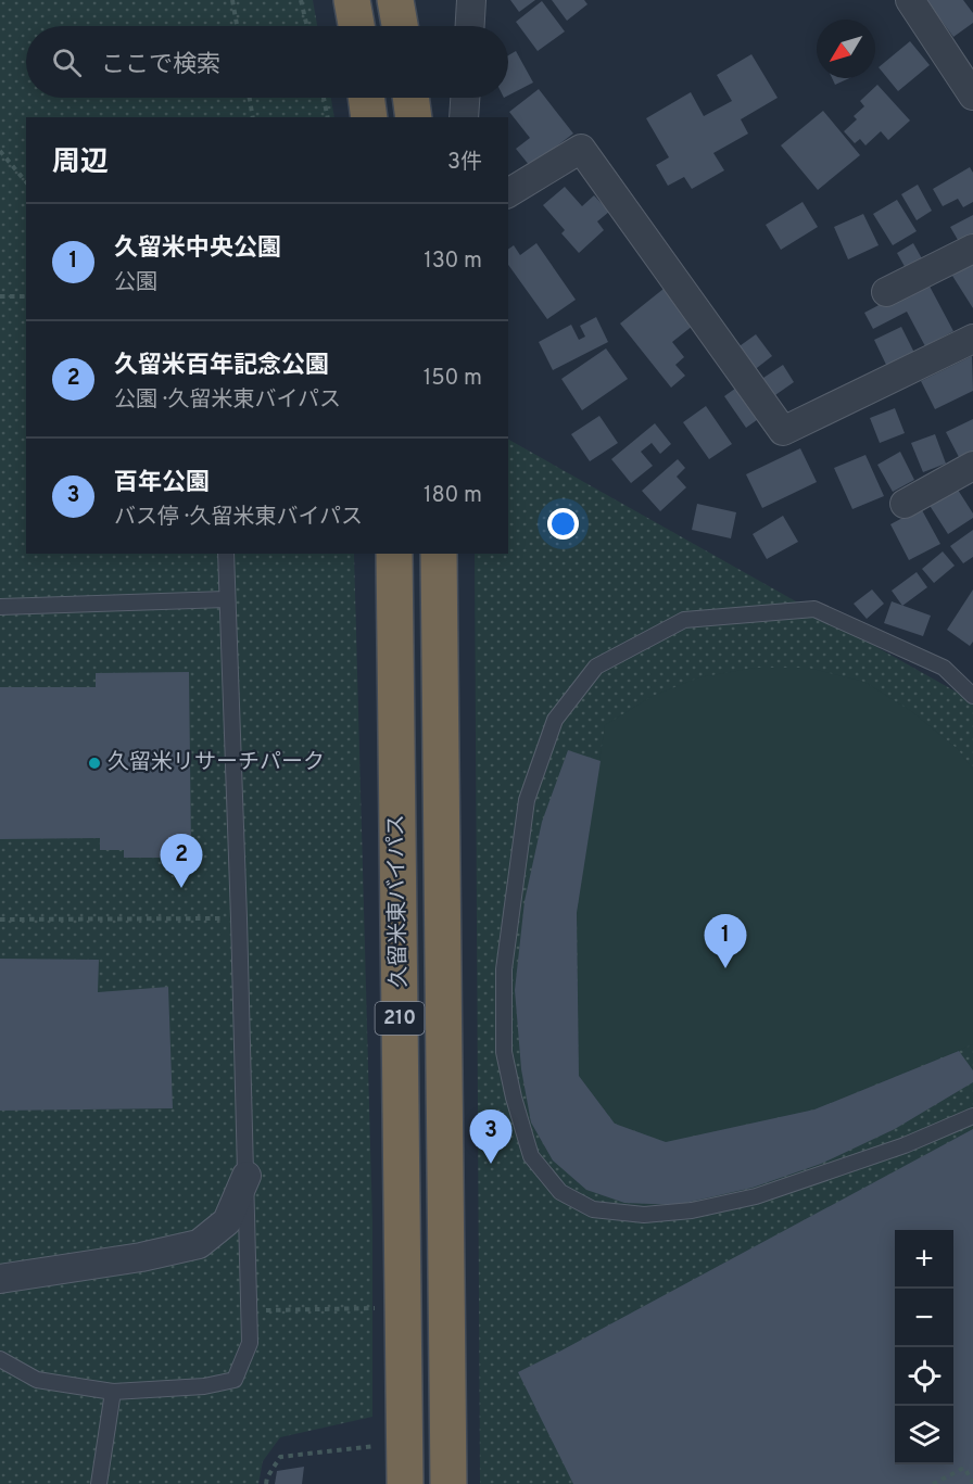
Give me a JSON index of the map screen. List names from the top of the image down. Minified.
{"streets":{"highway":["久留米東バイパス","210"]},"places":["久留米リサーチパーク"],"north":"bottom left","page":{"search":"ここで検索","heading":["周辺","3件"],"list":[{"mark":"1","name":"久留米中央公園","note":"公園","value":"130 m"},{"mark":"2","name":"久留米百年記念公園","note":"公園 · 久留米東バイパス","value":"150 m"},{"mark":"3","name":"百年公園","note":"バス停 · 久留米東バイパス","value":"180 m"}],"pins":["2","1","3"],"map_buttons":["+","−"]}}
